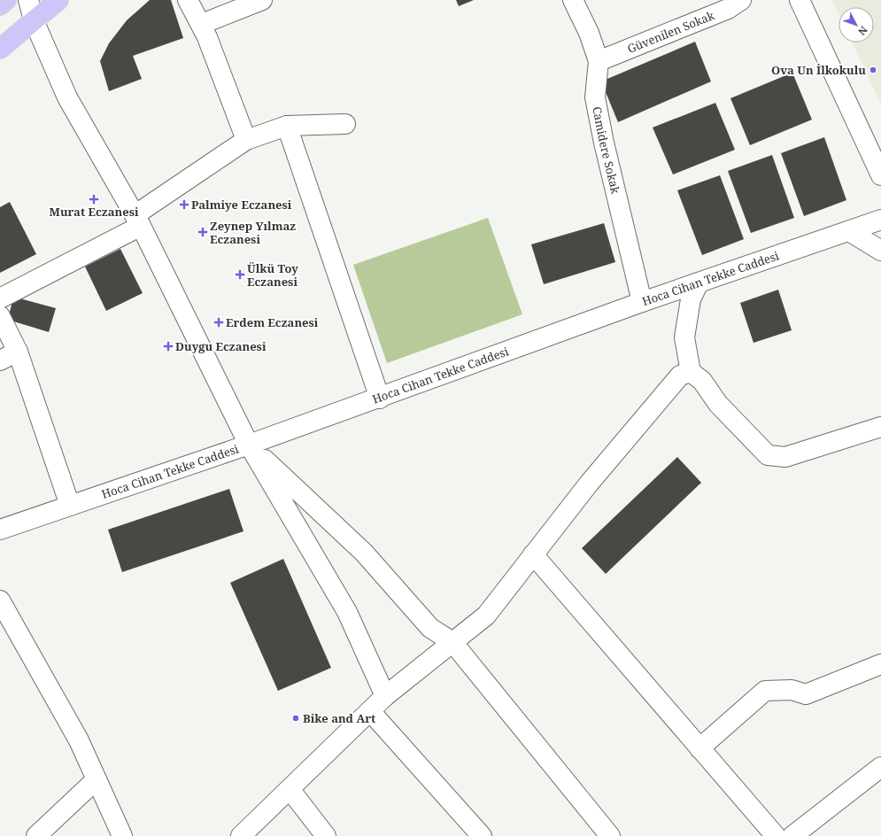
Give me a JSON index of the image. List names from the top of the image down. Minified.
{"streets":{"street":["Güvenilen Sokak","Camidere Sokak","Hoca Cihan Tekke Caddesi"]},"crossings":[["Güvenilen Sokak","Camidere Sokak"],["Camidere Sokak","Hoca Cihan Tekke Caddesi"]],"places":{"other":["Ova Un İlkokulu","Bike and Art"],"health":["Murat Eczanesi","Palmiye Eczanesi","Zeynep Yılmaz Eczanesi","Ülkü Toy Eczanesi","Erdem Eczanesi","Duygu Eczanesi"]},"north":"bottom right"}
